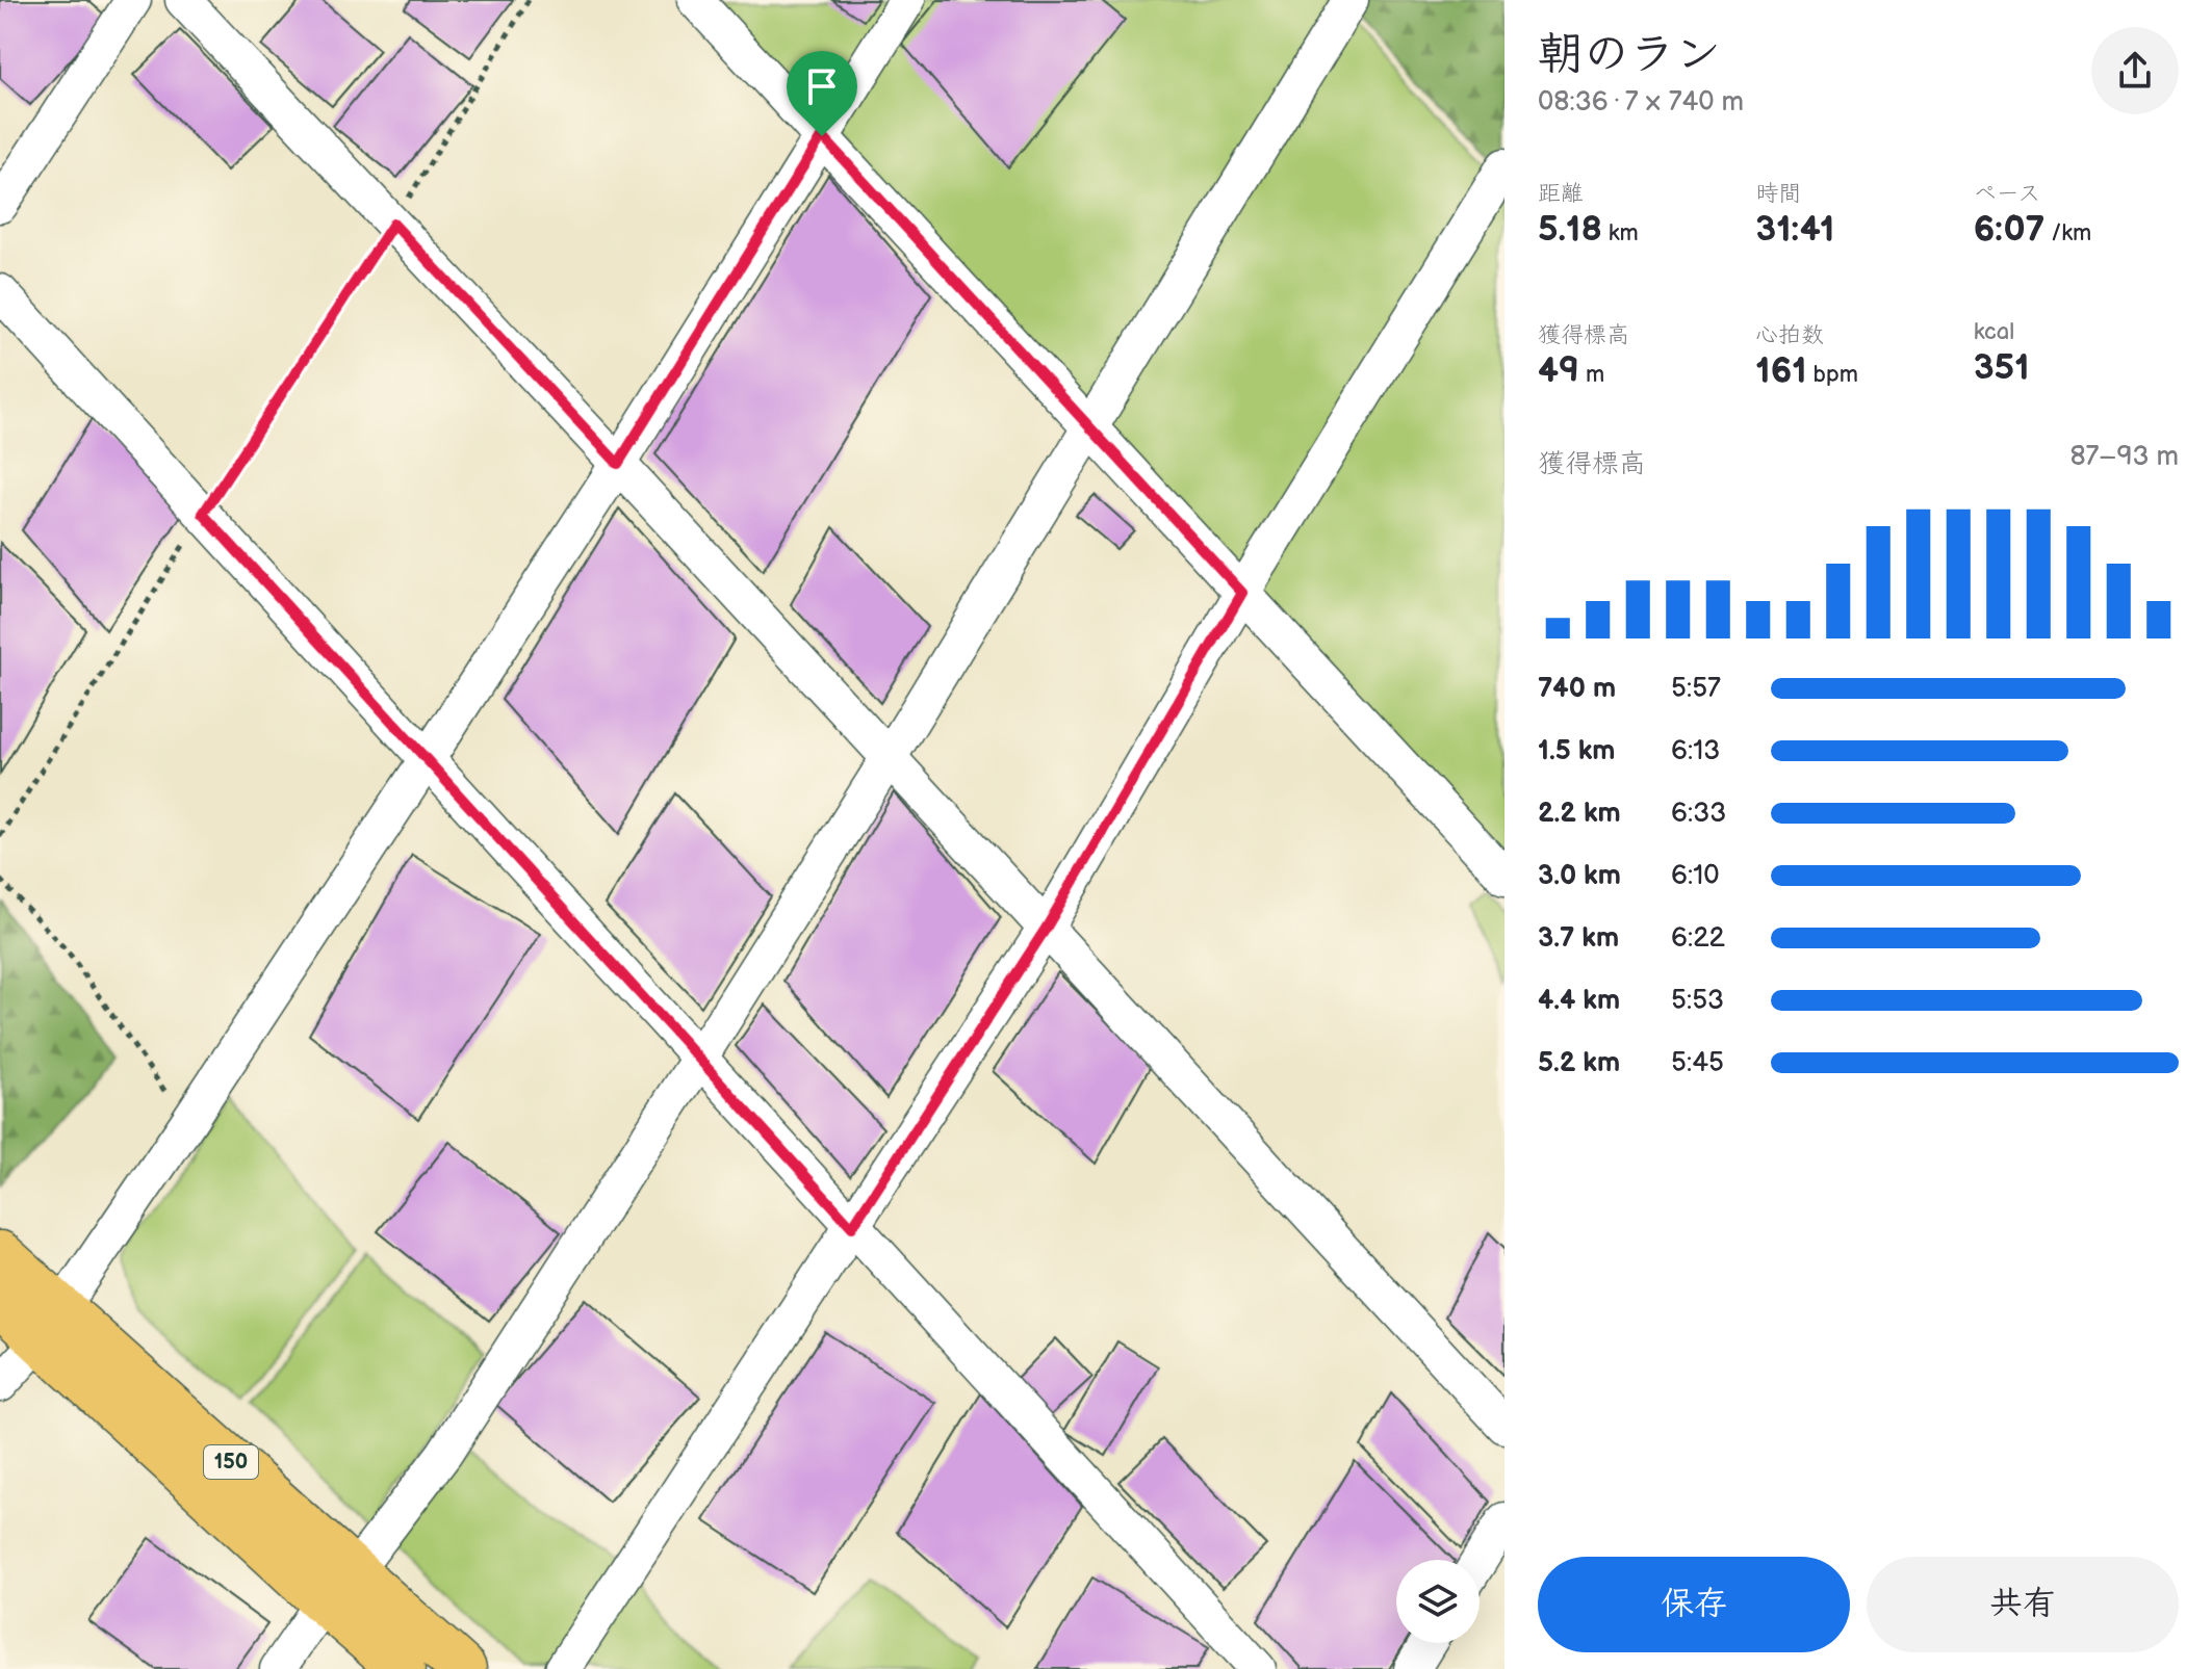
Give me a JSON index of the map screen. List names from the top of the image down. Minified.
{"streets":{"highway":["150"]},"page":{"heading":["朝のラン","08:36 · 7 × 740 m"],"stats":[["距離","5.18 km"],["時間","31:41"],["ペース","6:07 /km"],["獲得標高","49 m"],["心拍数","161 bpm"],["kcal","351"]],"chart":["獲得標高","87–93 m"],"list":[{"name":"740 m","note":"5:57"},{"name":"1.5 km","note":"6:13"},{"name":"2.2 km","note":"6:33"},{"name":"3.0 km","note":"6:10"},{"name":"3.7 km","note":"6:22"},{"name":"4.4 km","note":"5:53"},{"name":"5.2 km","note":"5:45"}],"buttons":["保存","共有"]}}
